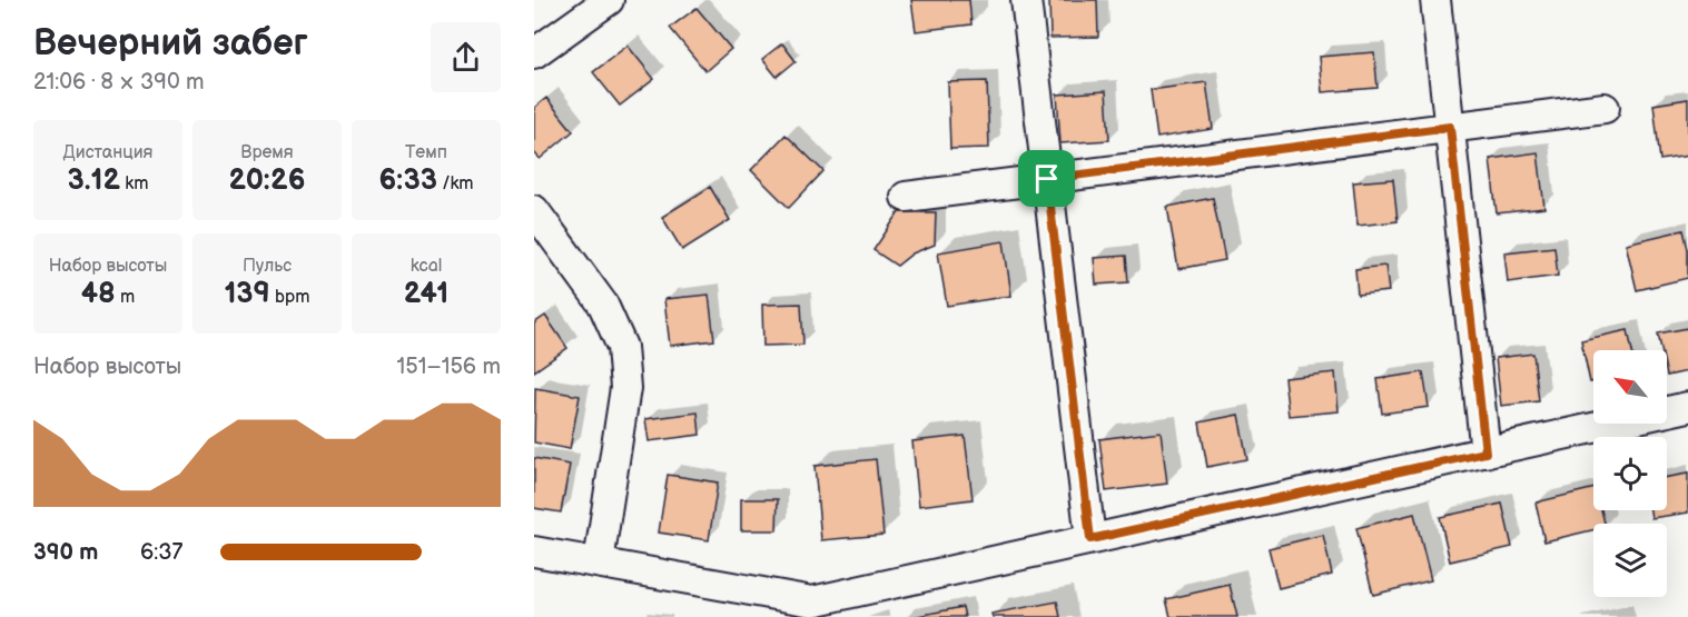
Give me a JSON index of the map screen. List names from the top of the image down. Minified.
{"north":"top left","page":{"heading":["Вечерний забег","21:06 · 8 × 390 m"],"stats":[["Дистанция","3.12 km"],["Время","20:26"],["Темп","6:33 /km"],["Набор высоты","48 m"],["Пульс","139 bpm"],["kcal","241"]],"chart":["Набор высоты","151–156 m"],"list":[{"name":"390 m","note":"6:37"}]}}
